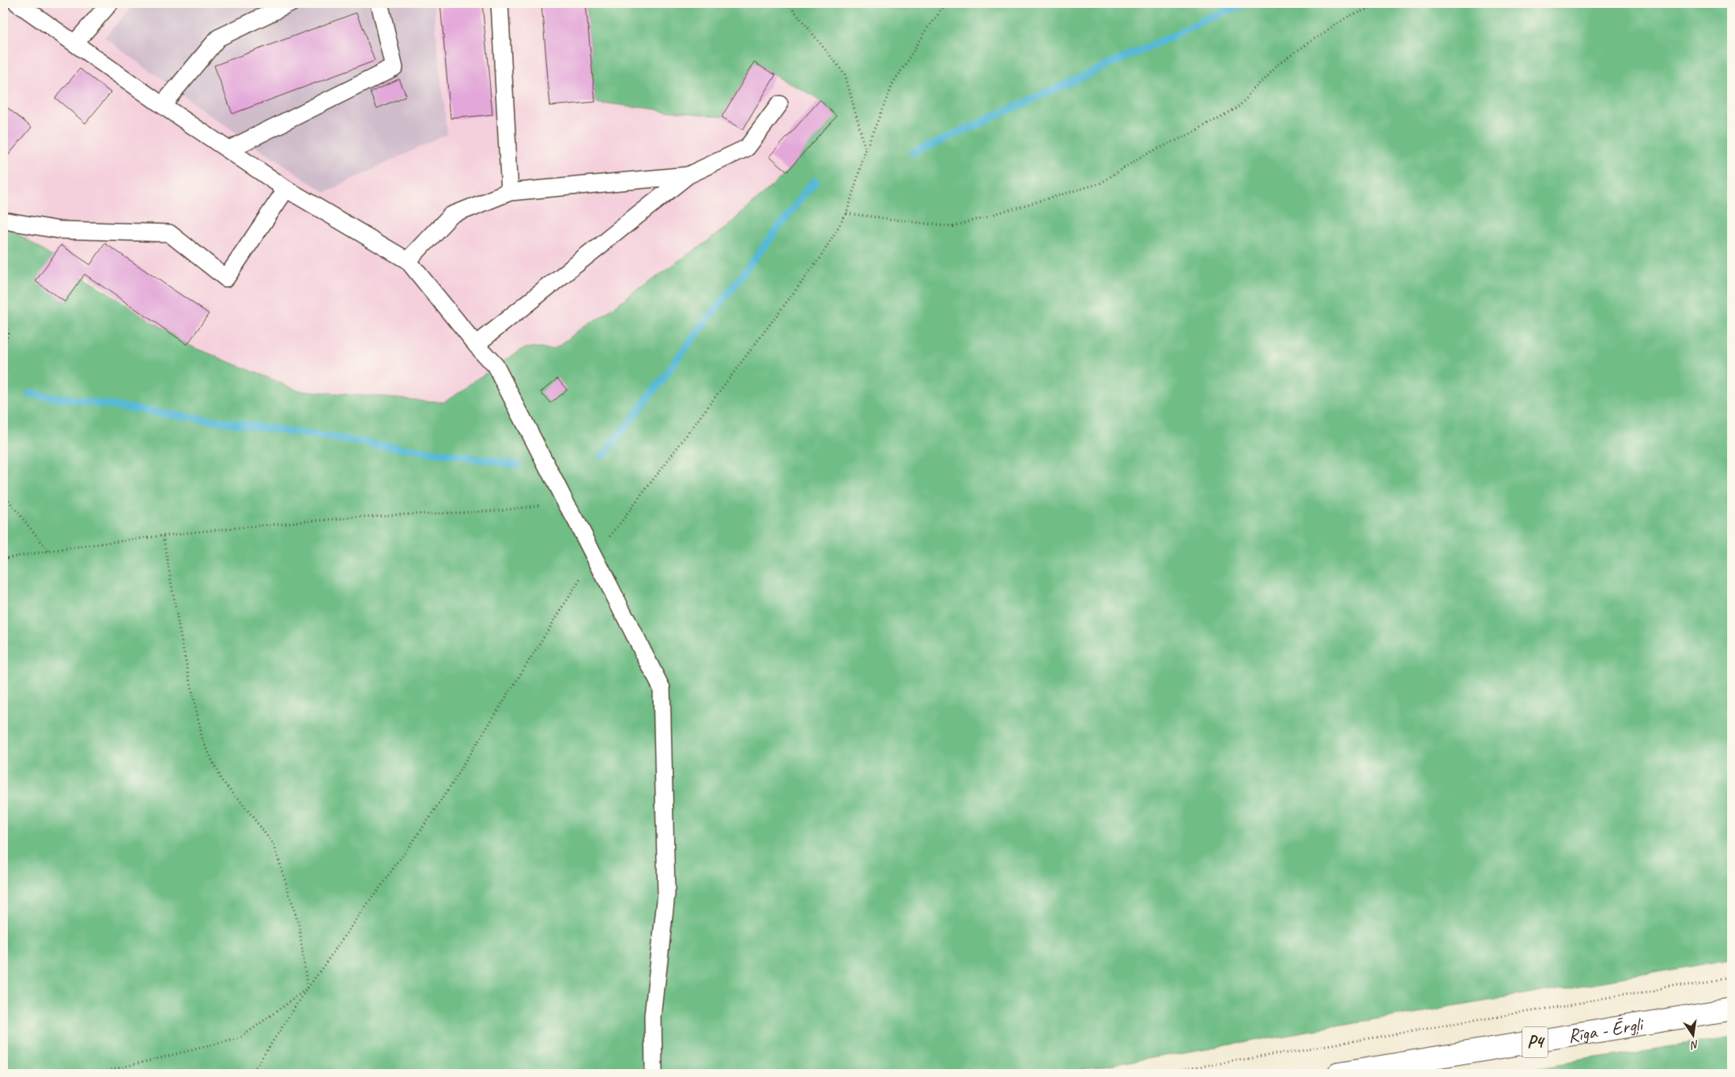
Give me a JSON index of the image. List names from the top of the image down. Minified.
{"streets":{"main road":["Rīga - Ērgļi","P4"]},"north":"bottom"}
